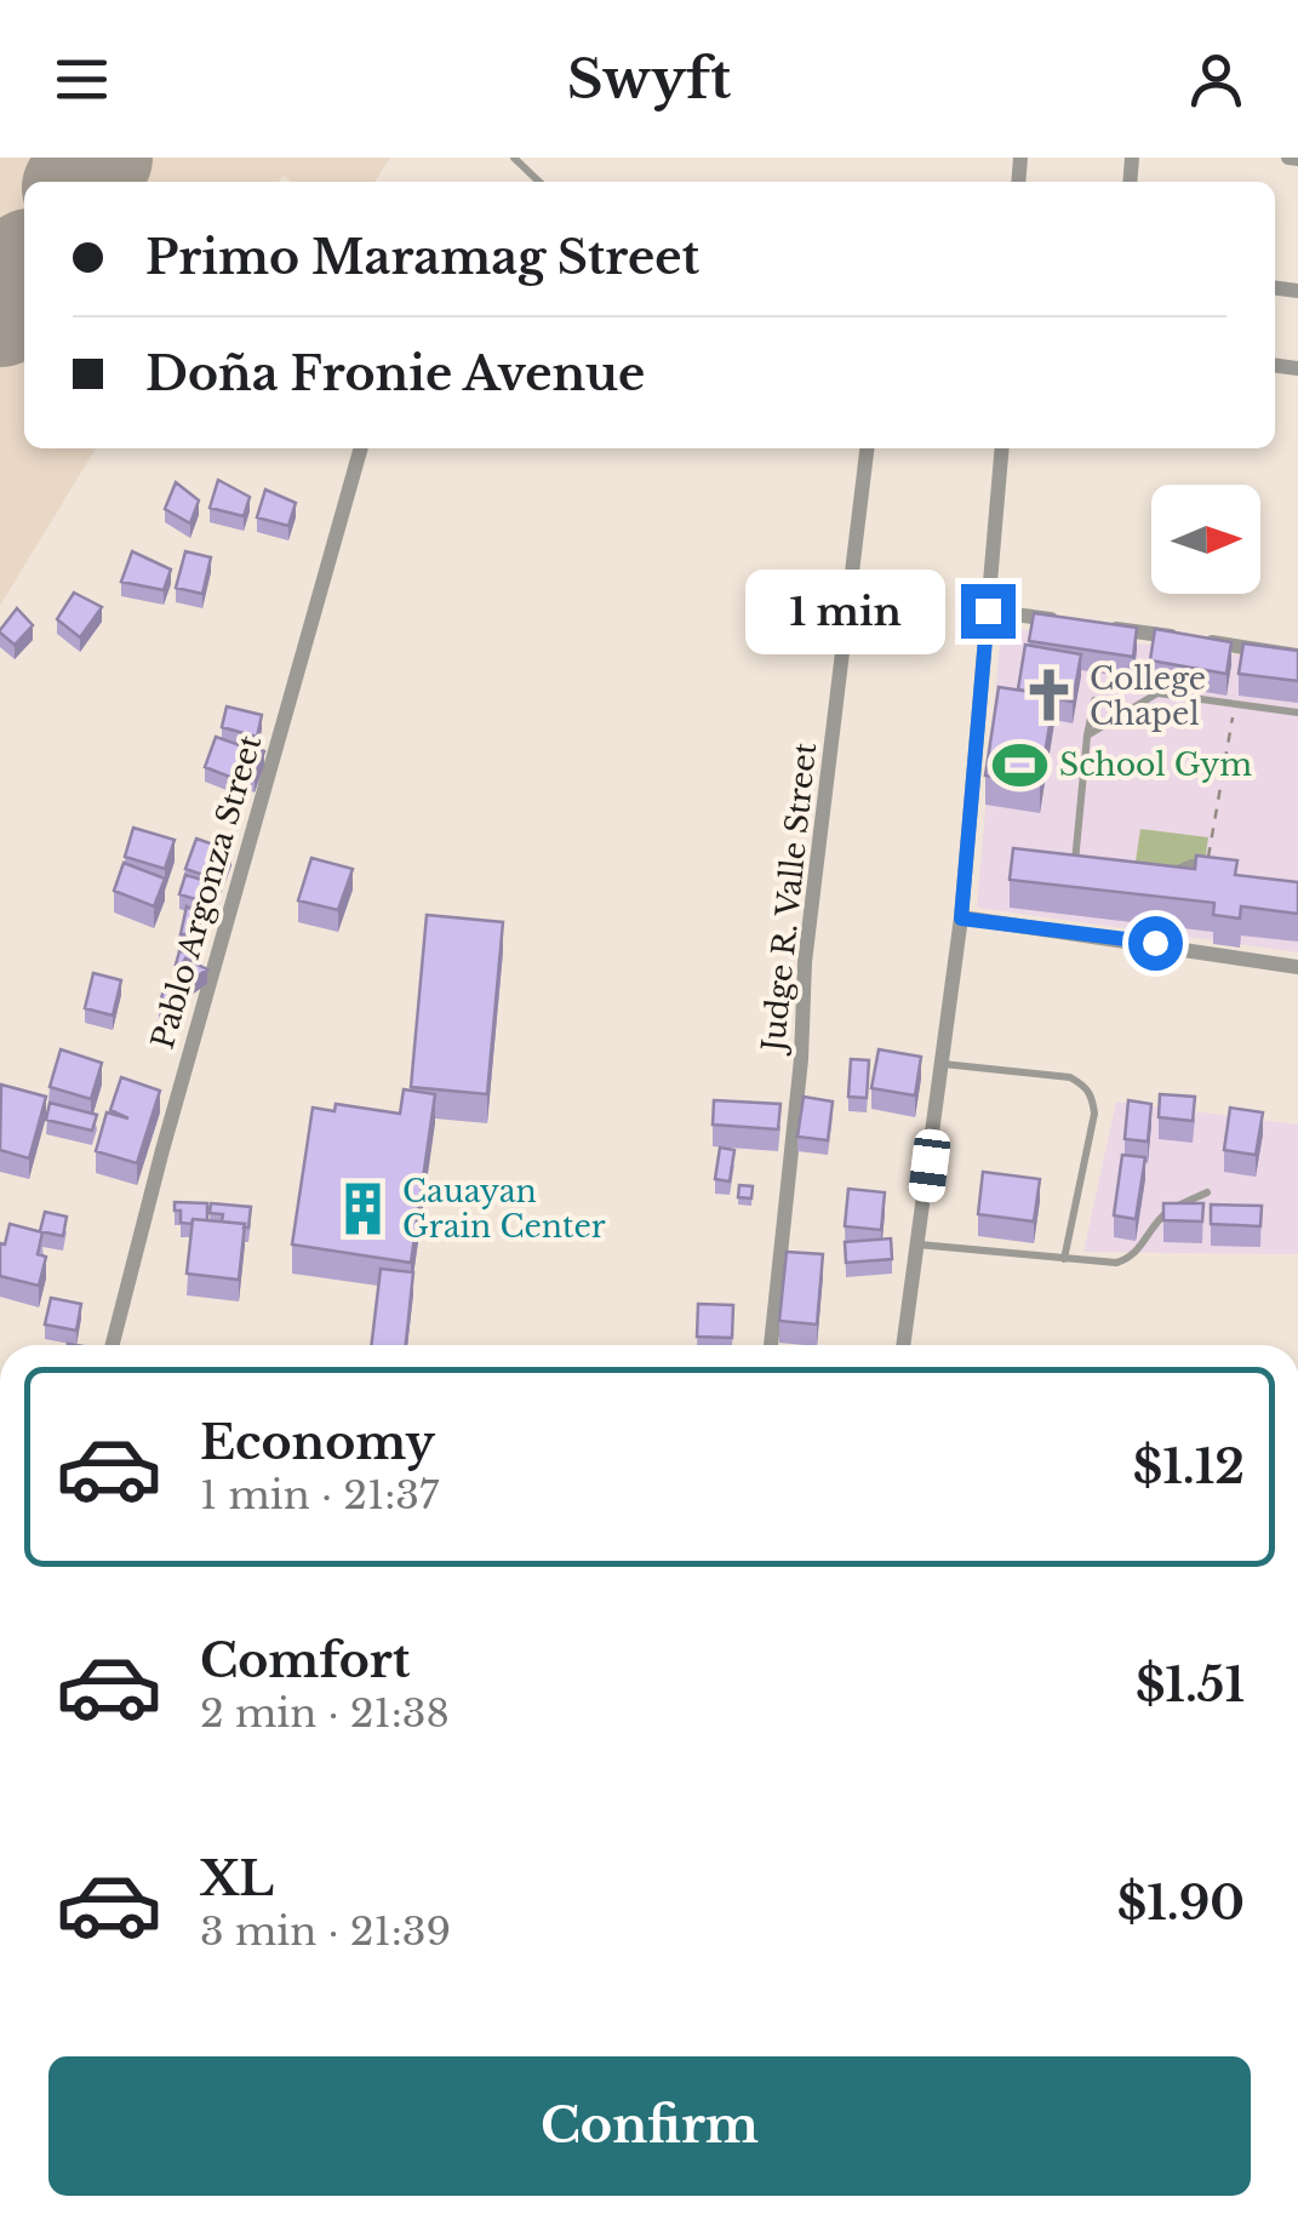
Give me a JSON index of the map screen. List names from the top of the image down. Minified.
{"streets":{"street":["Pablo Argonza Street","Judge R. Valle Street"]},"places":{"church":["College Chapel"],"sports":["School Gym"],"building":["Cauayan Grain Center"]},"north":"right","page":{"header":"Swyft","banner":["Primo Maramag Street","Doña Fronie Avenue"],"bubble":"1 min","list":[{"name":"Economy","note":"1 min · 21:37","value":"$1.12"},{"name":"Comfort","note":"2 min · 21:38","value":"$1.51"},{"name":"XL","note":"3 min · 21:39","value":"$1.90"}],"buttons":"Confirm"}}
